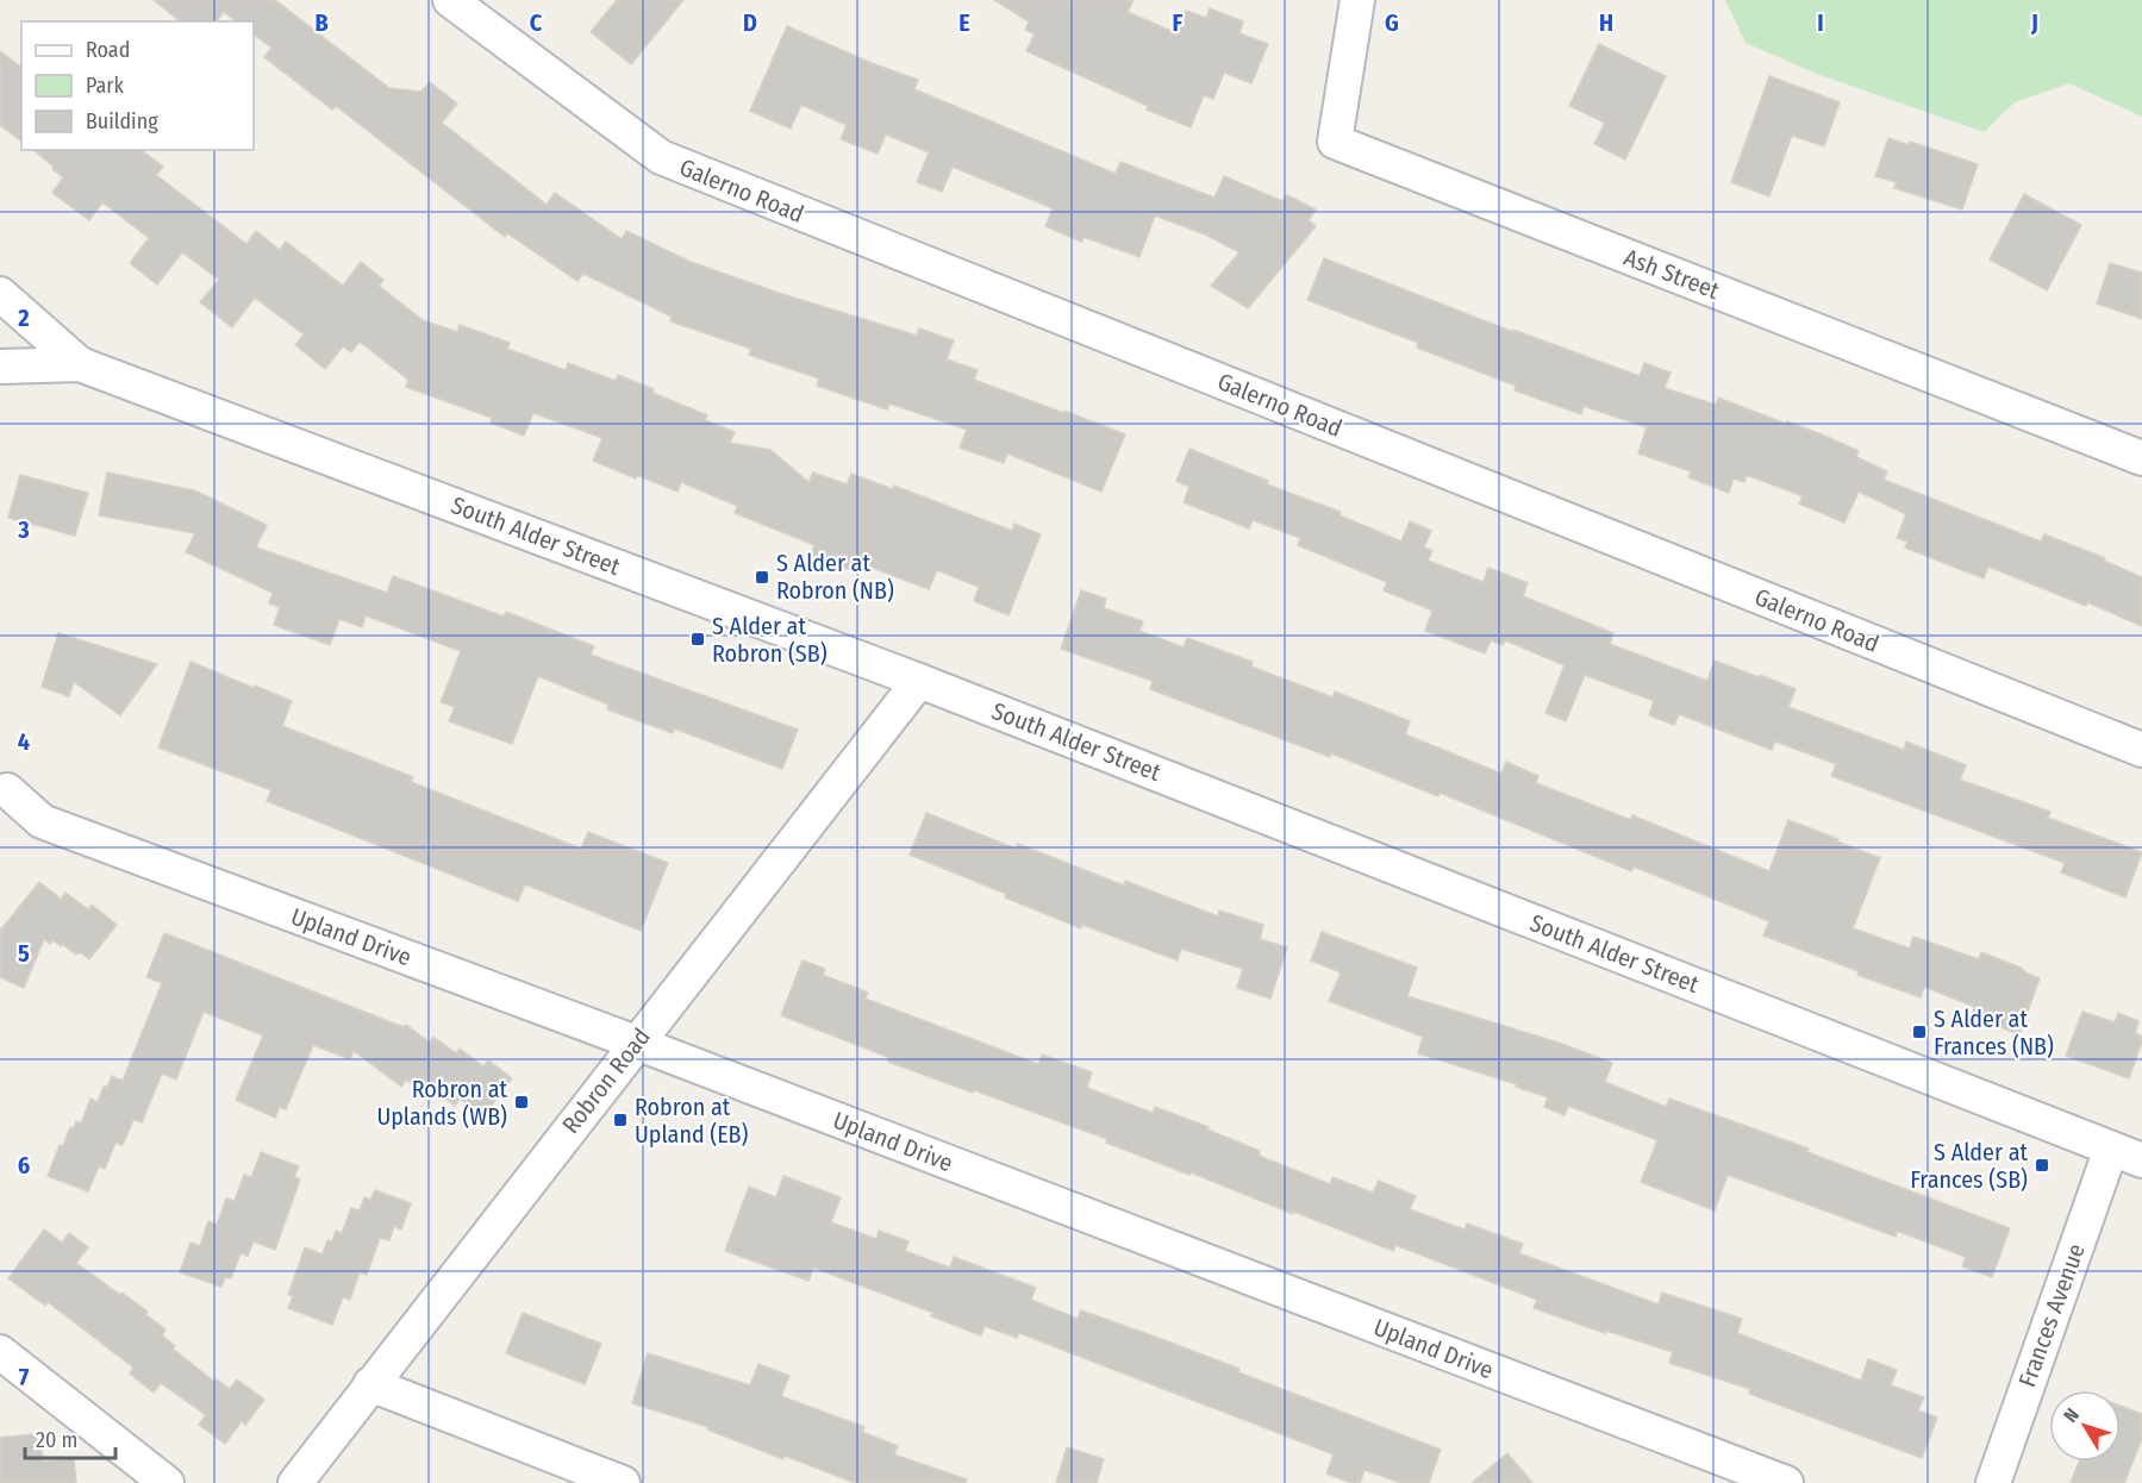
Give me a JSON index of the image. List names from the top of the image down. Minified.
{"streets":{"street":["Galerno Road","Ash Street","South Alder Street","Upland Drive","Robron Road","Frances Avenue"]},"crossings":[["South Alder Street","Robron Road"],["South Alder Street","Frances Avenue"],["Upland Drive","Robron Road"]],"places":{"transit":["S Alder at Robron (NB)","S Alder at Robron (SB)","S Alder at Frances (NB)","Robron at Uplands (WB)","Robron at Upland (EB)","S Alder at Frances (SB)"]},"legend":["Road","Park","Building"],"scale_bar":"20 m","north":"top left","grid":{"columns":["B","C","D","E","F","G","H","I","J"],"rows":["2","3","4","5","6","7"]}}
